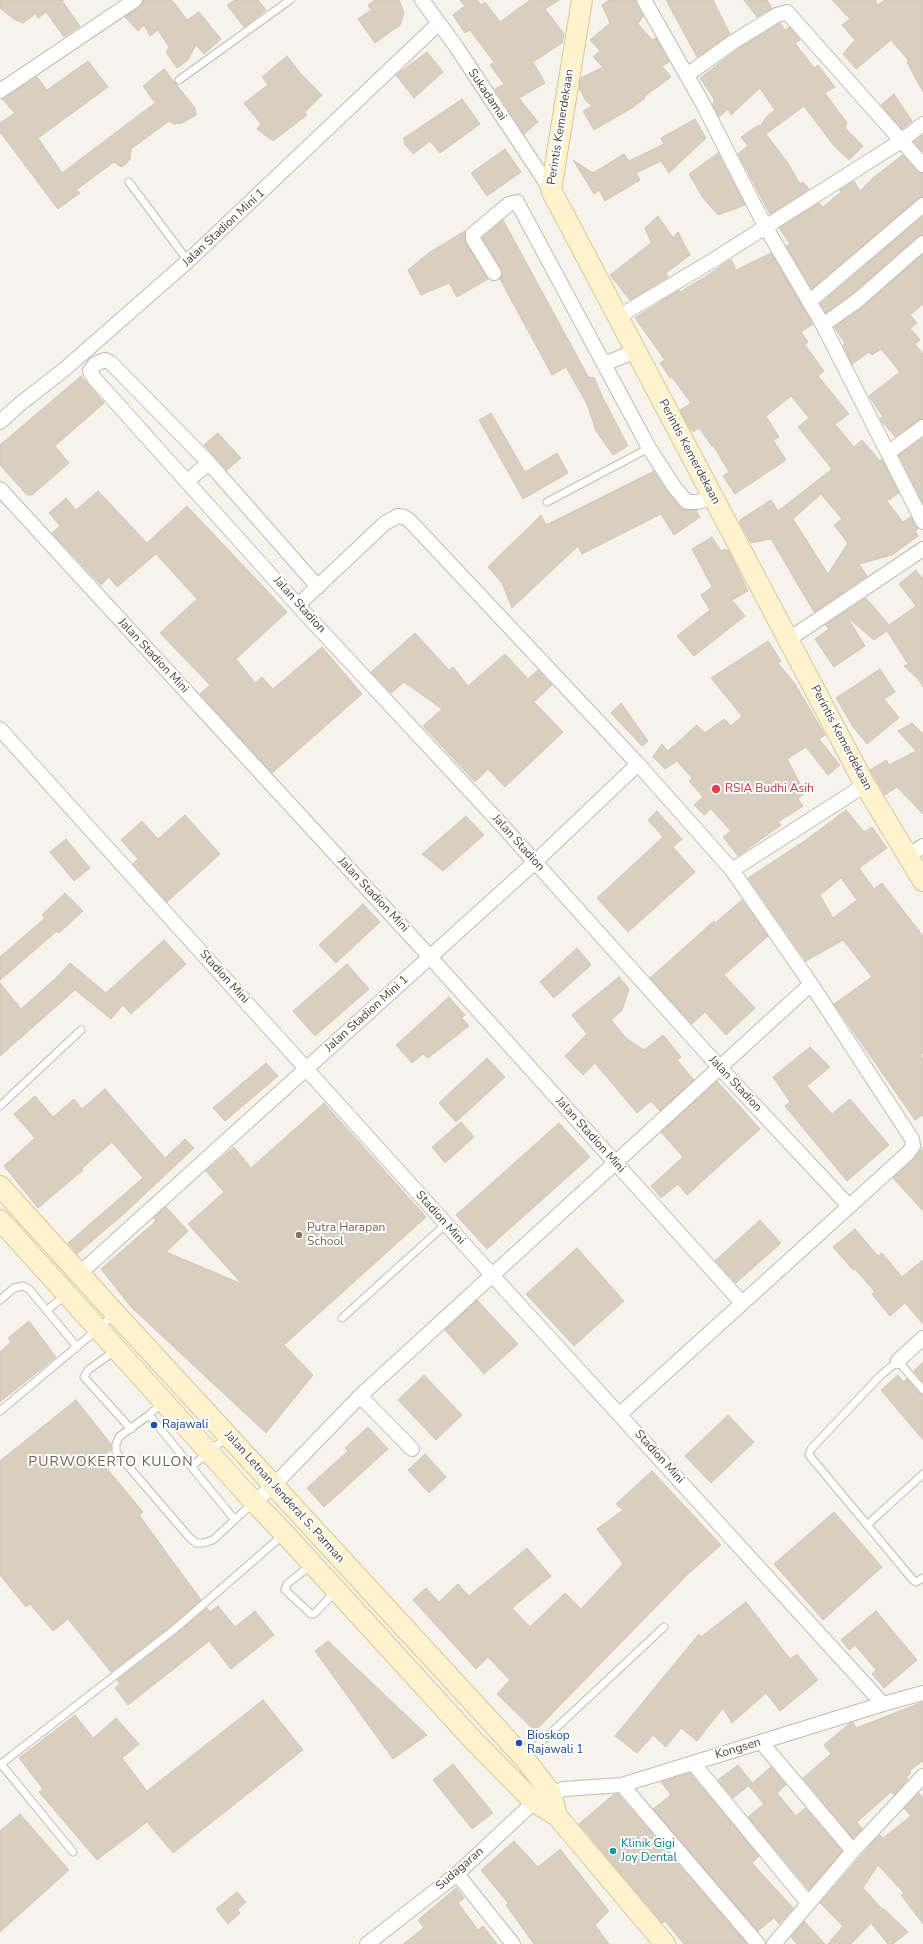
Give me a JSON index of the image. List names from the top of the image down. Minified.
{"streets":{"street":["Sukadamai","Perintis Kemerdekaan","Jalan Stadion Mini 1","Jalan Stadion","Jalan Stadion Mini","Stadion Mini","Jalan Letnan Jenderal S. Parman","Kongsen","Sudagaran"]},"crossings":[["Sukadamai","Perintis Kemerdekaan"],["Sukadamai","Jalan Stadion Mini 1"],["Jalan Stadion Mini 1","Jalan Stadion"],["Jalan Stadion Mini 1","Jalan Stadion Mini"],["Jalan Stadion Mini 1","Stadion Mini"],["Jalan Stadion Mini 1","Jalan Letnan Jenderal S. Parman"],["Stadion Mini","Kongsen"],["Jalan Letnan Jenderal S. Parman","Kongsen"],["Jalan Letnan Jenderal S. Parman","Sudagaran"],["Kongsen","Sudagaran"]],"districts":["PURWOKERTO KULON"],"places":["RSIA Budhi Asih","Putra Harapan School","Rajawali","Bioskop Rajawali 1","Klinik Gigi Joy Dental"]}
